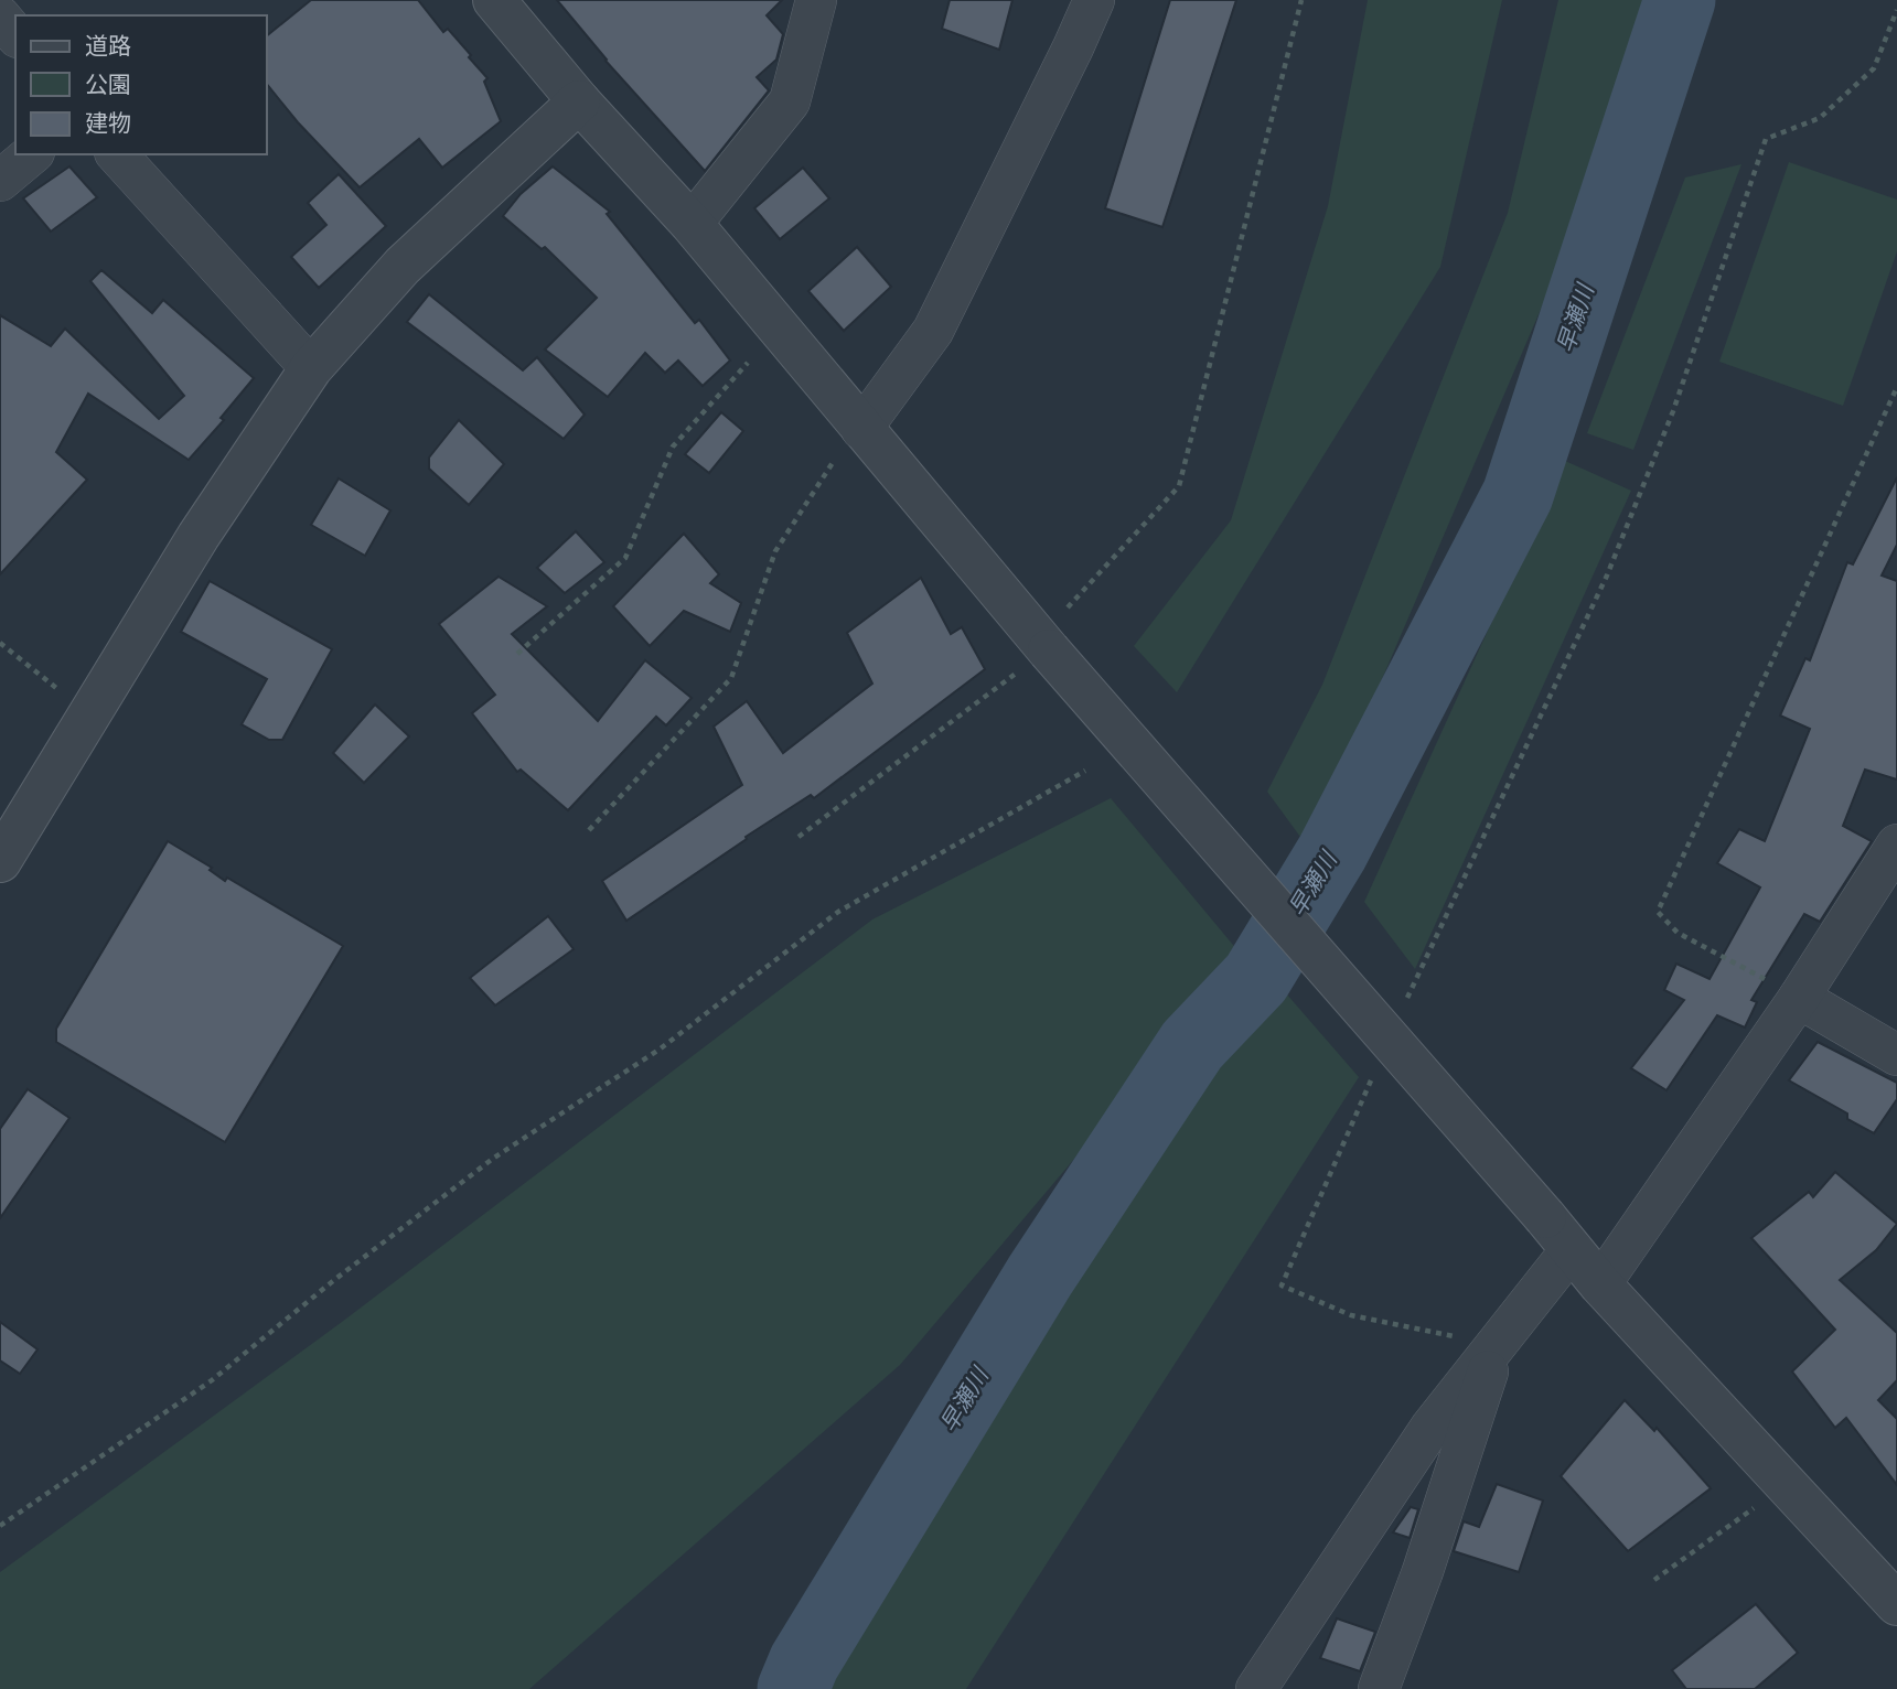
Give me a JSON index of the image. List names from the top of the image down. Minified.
{"water":["早瀬川"],"legend":["道路","公園","建物"]}
